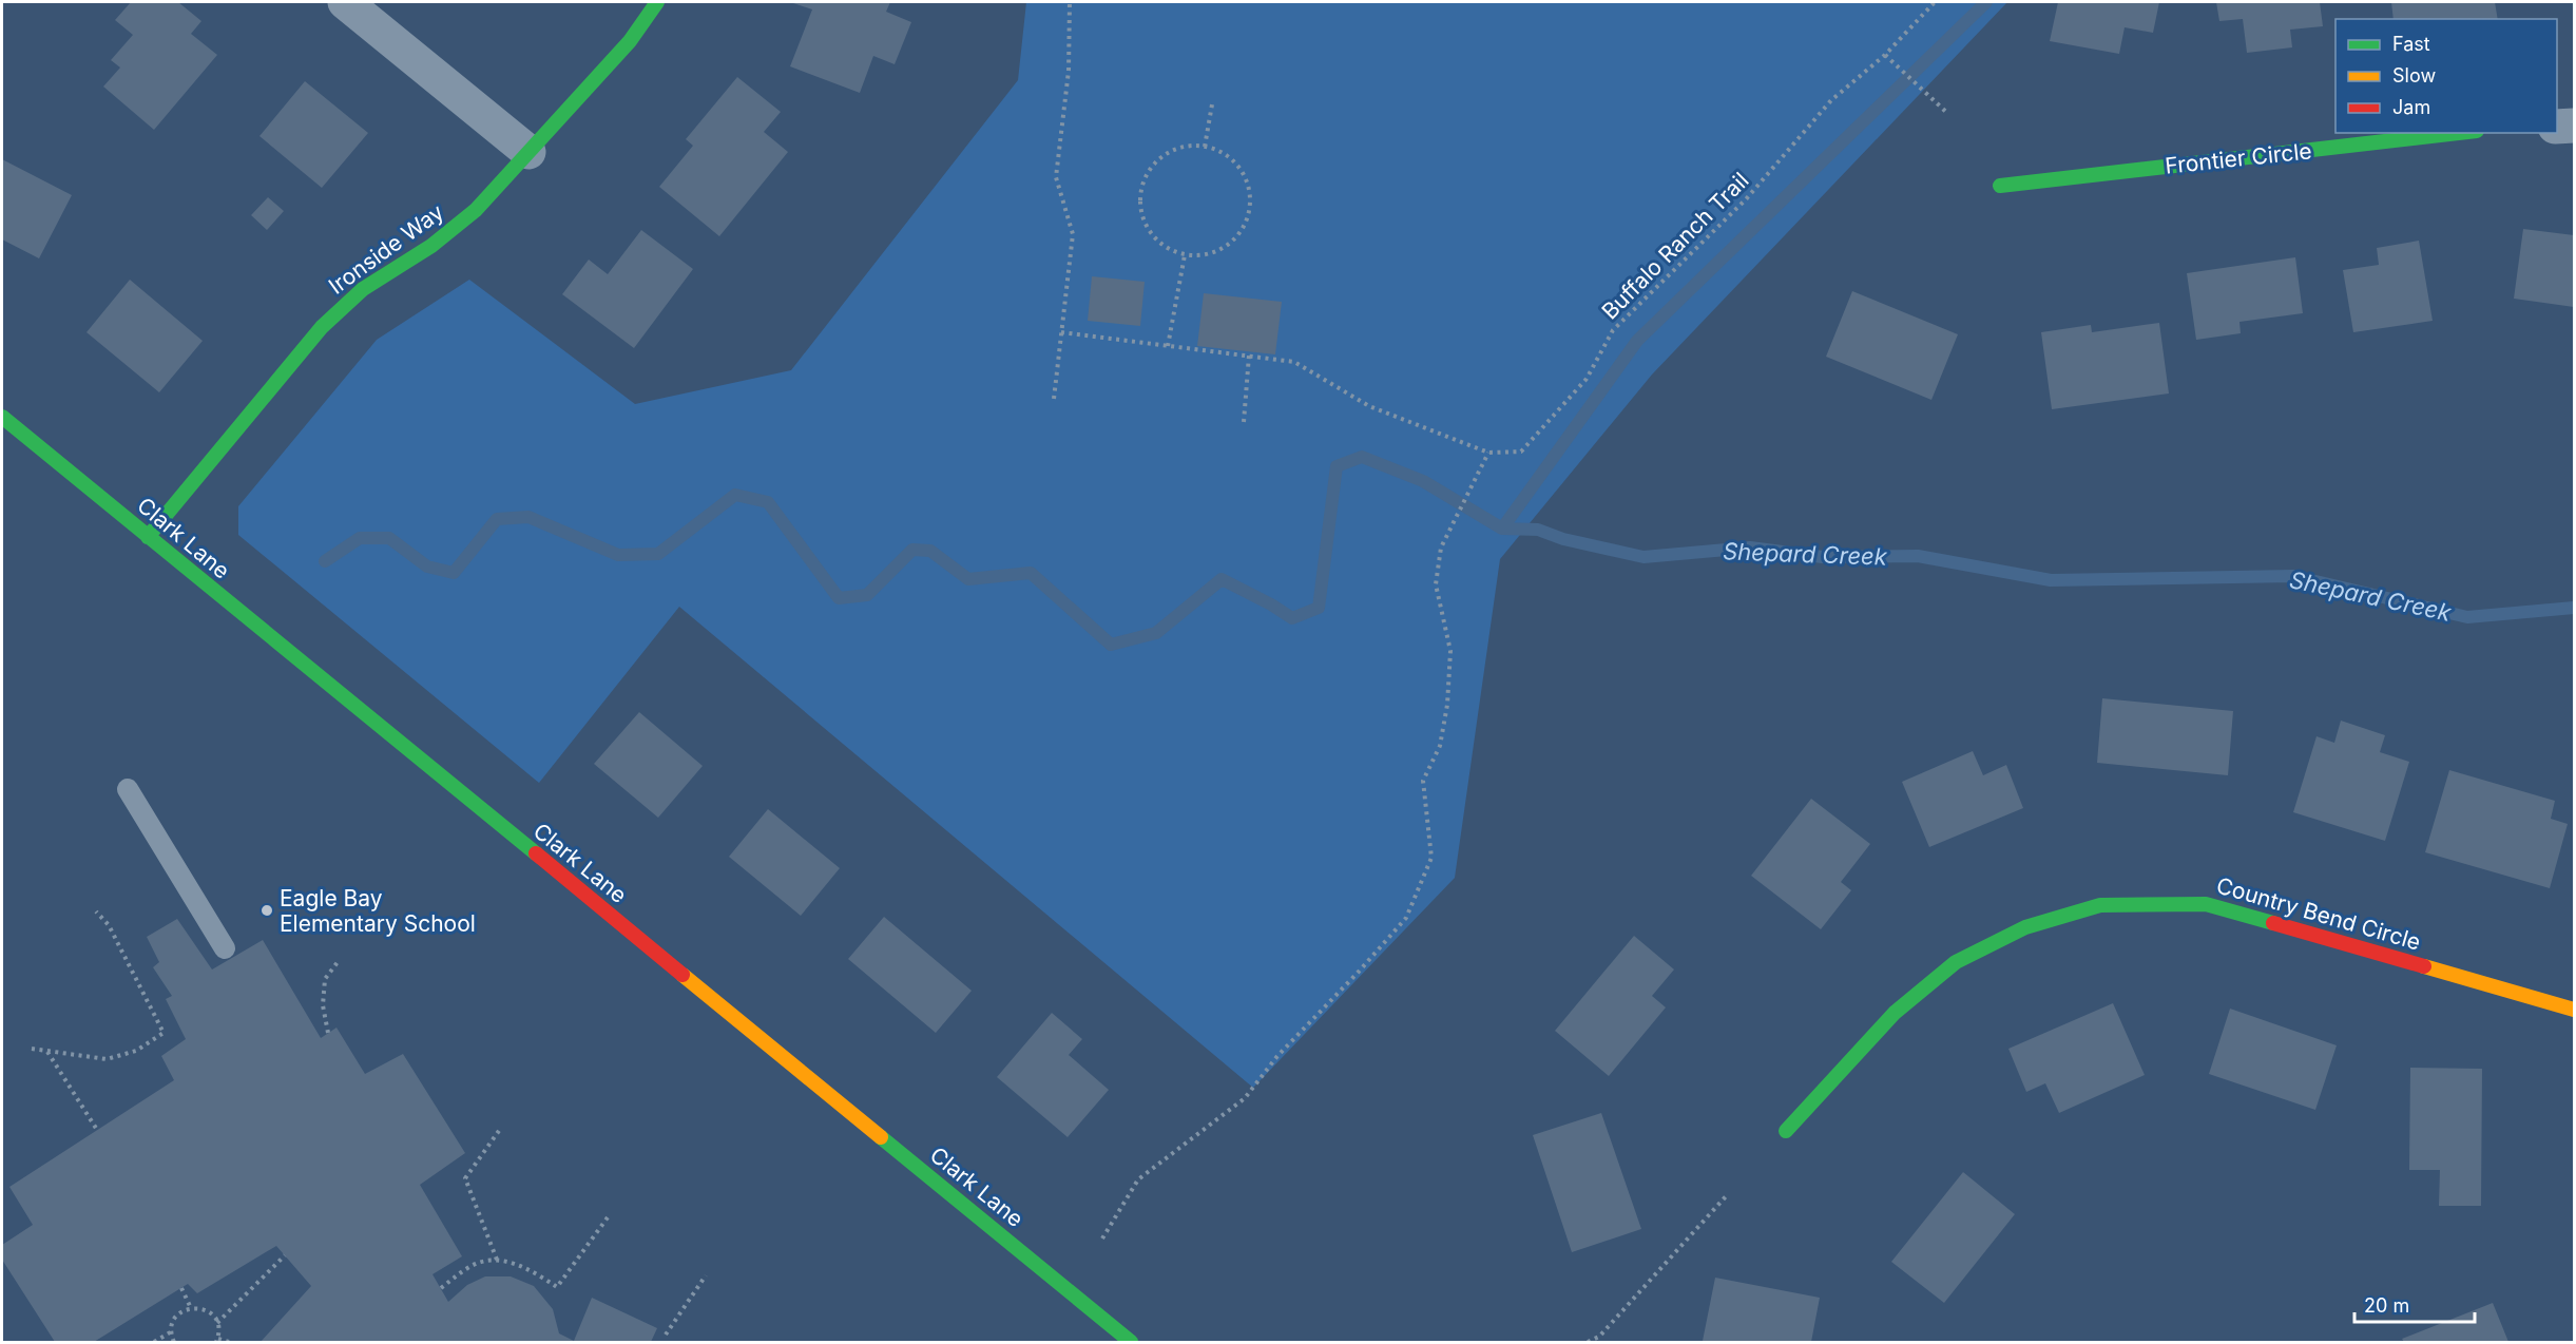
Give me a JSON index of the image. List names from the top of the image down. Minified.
{"streets":{"street":["Frontier Circle","Ironside Way","Clark Lane","Country Bend Circle"],"path":["Buffalo Ranch Trail"]},"crossings":[["Ironside Way","Clark Lane"]],"water":["Shepard Creek"],"places":["Eagle Bay Elementary School"],"legend":["Fast","Slow","Jam"],"scale_bar":"20 m"}
